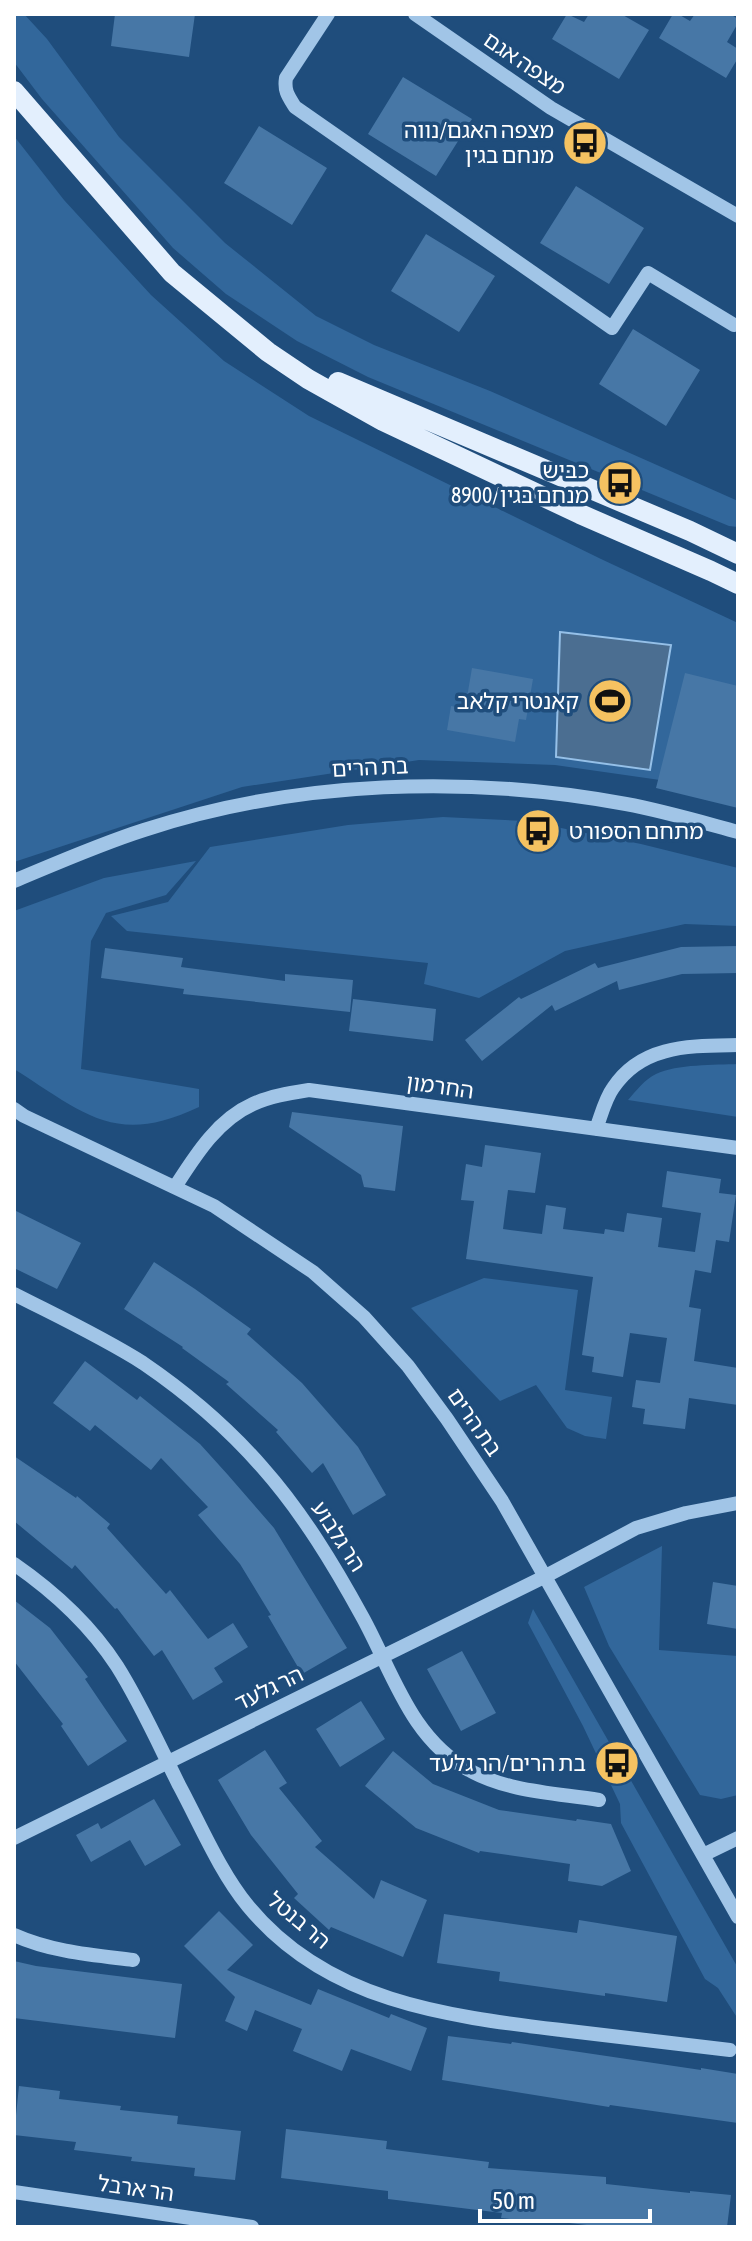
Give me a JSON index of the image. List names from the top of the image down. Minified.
{"streets":{"street":["מצפה אגם","בת הרים","החרמון","הר גלבוע","הר גלעד","הר בנטל","הר ארבל"]},"crossings":[["בת הרים","החרמון"],["בת הרים","הר גלעד"],["הר גלבוע","הר גלעד"],["הר גלעד","הר בנטל"]],"places":{"bus stop":["מצפה האגם/נווה מנחם בגין","כביש 8900/מנחם בגין","מתחם הספורט","בת הרים/הר גלעד"],"sports":["קאנטרי קלאב"]},"scale_bar":"50 m"}
